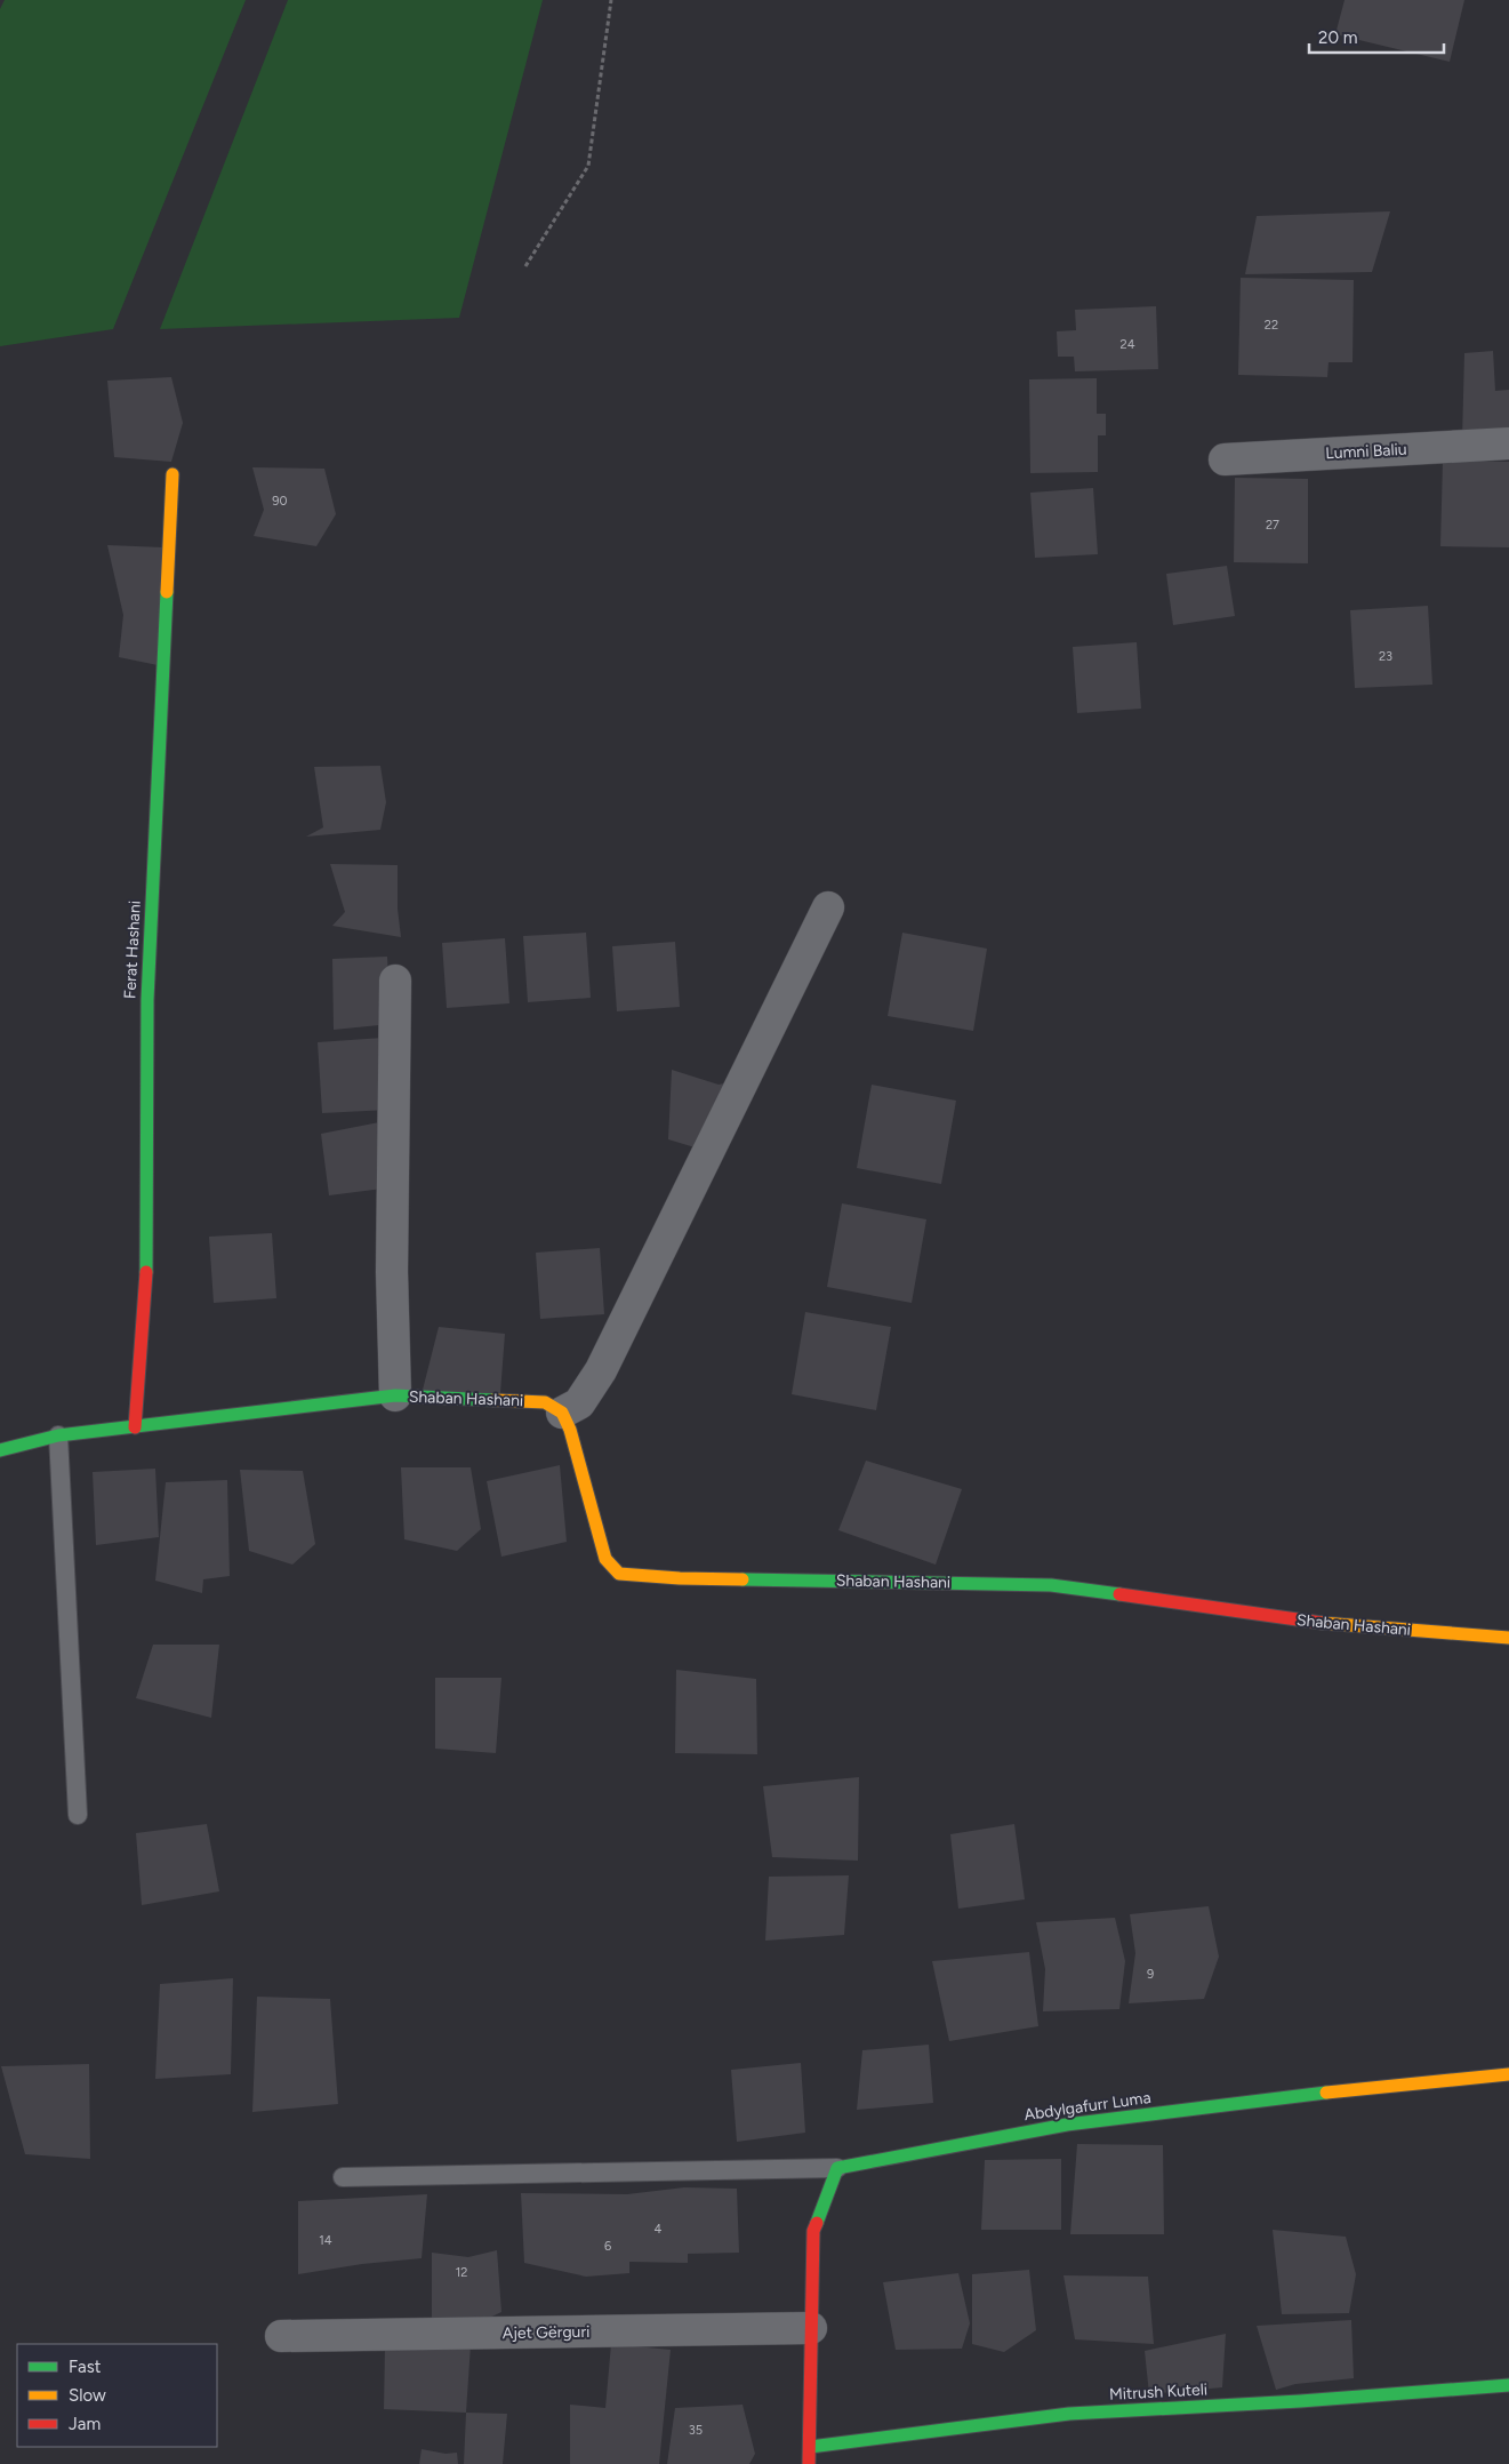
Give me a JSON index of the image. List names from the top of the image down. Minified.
{"streets":{"street":["Lumni Baliu","Ferat Hashani","Shaban Hashani","Abdylgafurr Luma","Ajet Gërguri","Mitrush Kuteli"]},"crossings":[["Ferat Hashani","Shaban Hashani"]],"house_numbers":["22","24","90","27","23","9","4","14","6","12","35"],"legend":["Fast","Slow","Jam"],"scale_bar":"20 m"}
